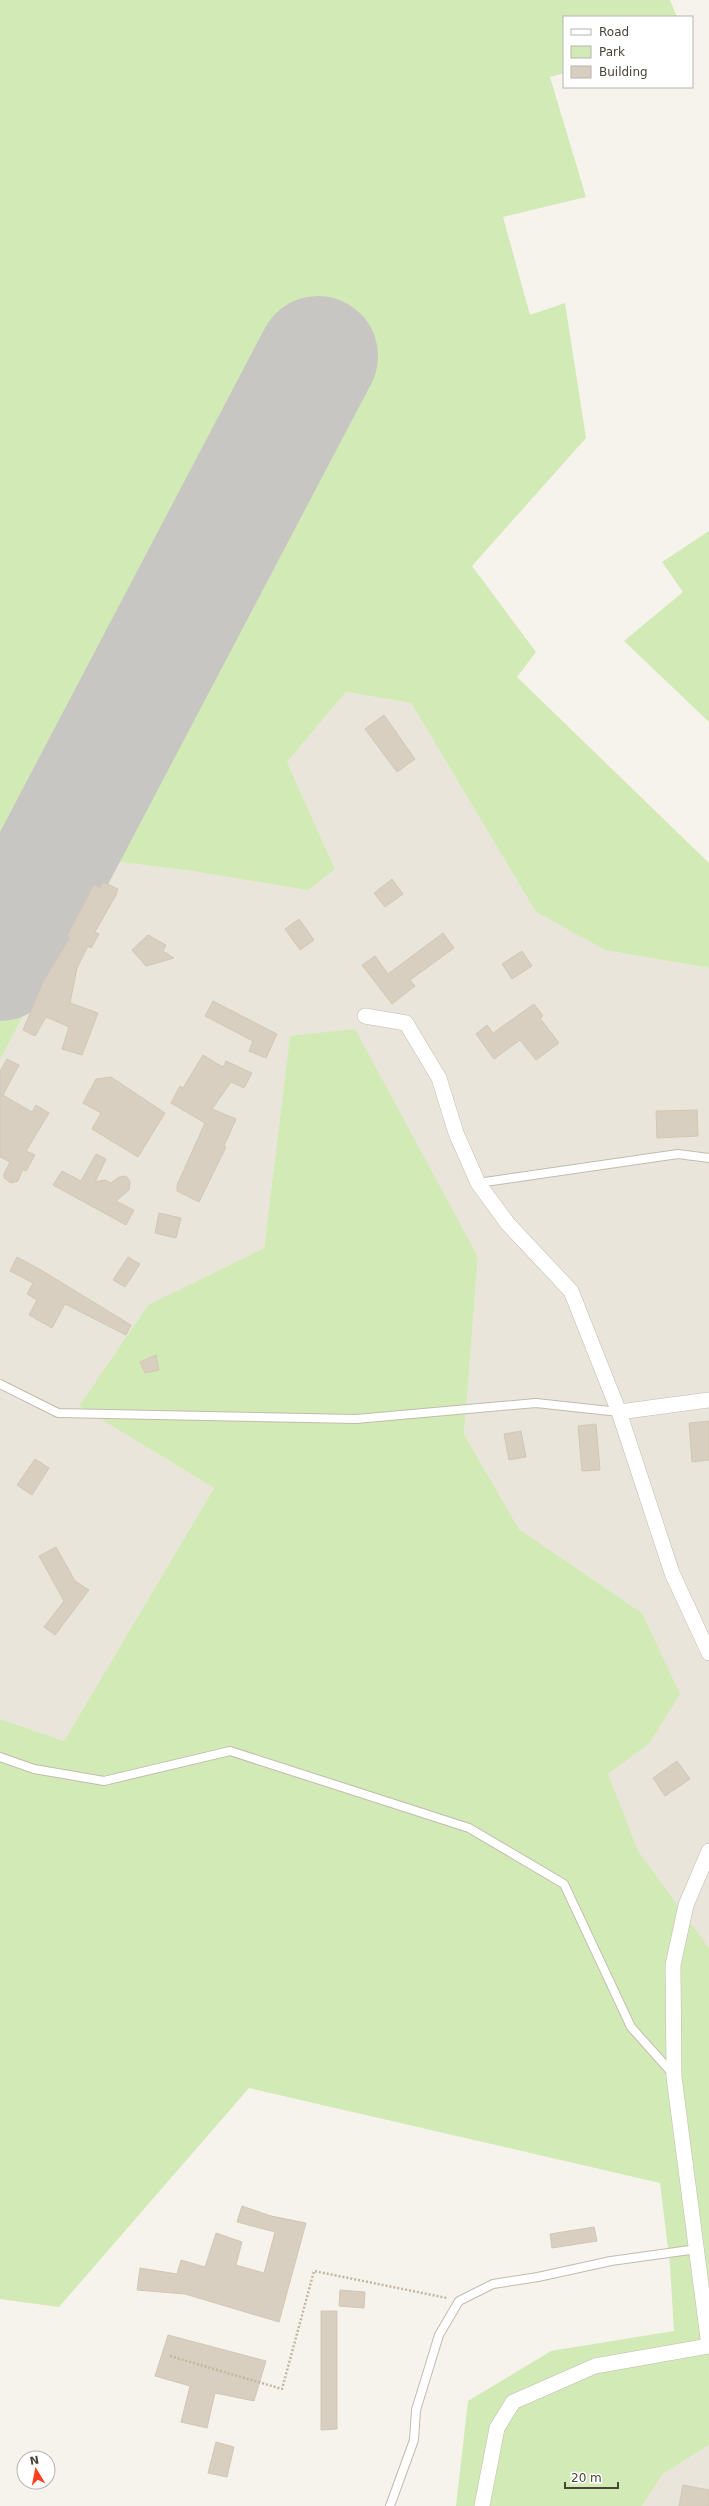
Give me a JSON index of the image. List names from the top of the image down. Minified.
{"legend":["Road","Park","Building"],"scale_bar":"20 m","north":"top"}
